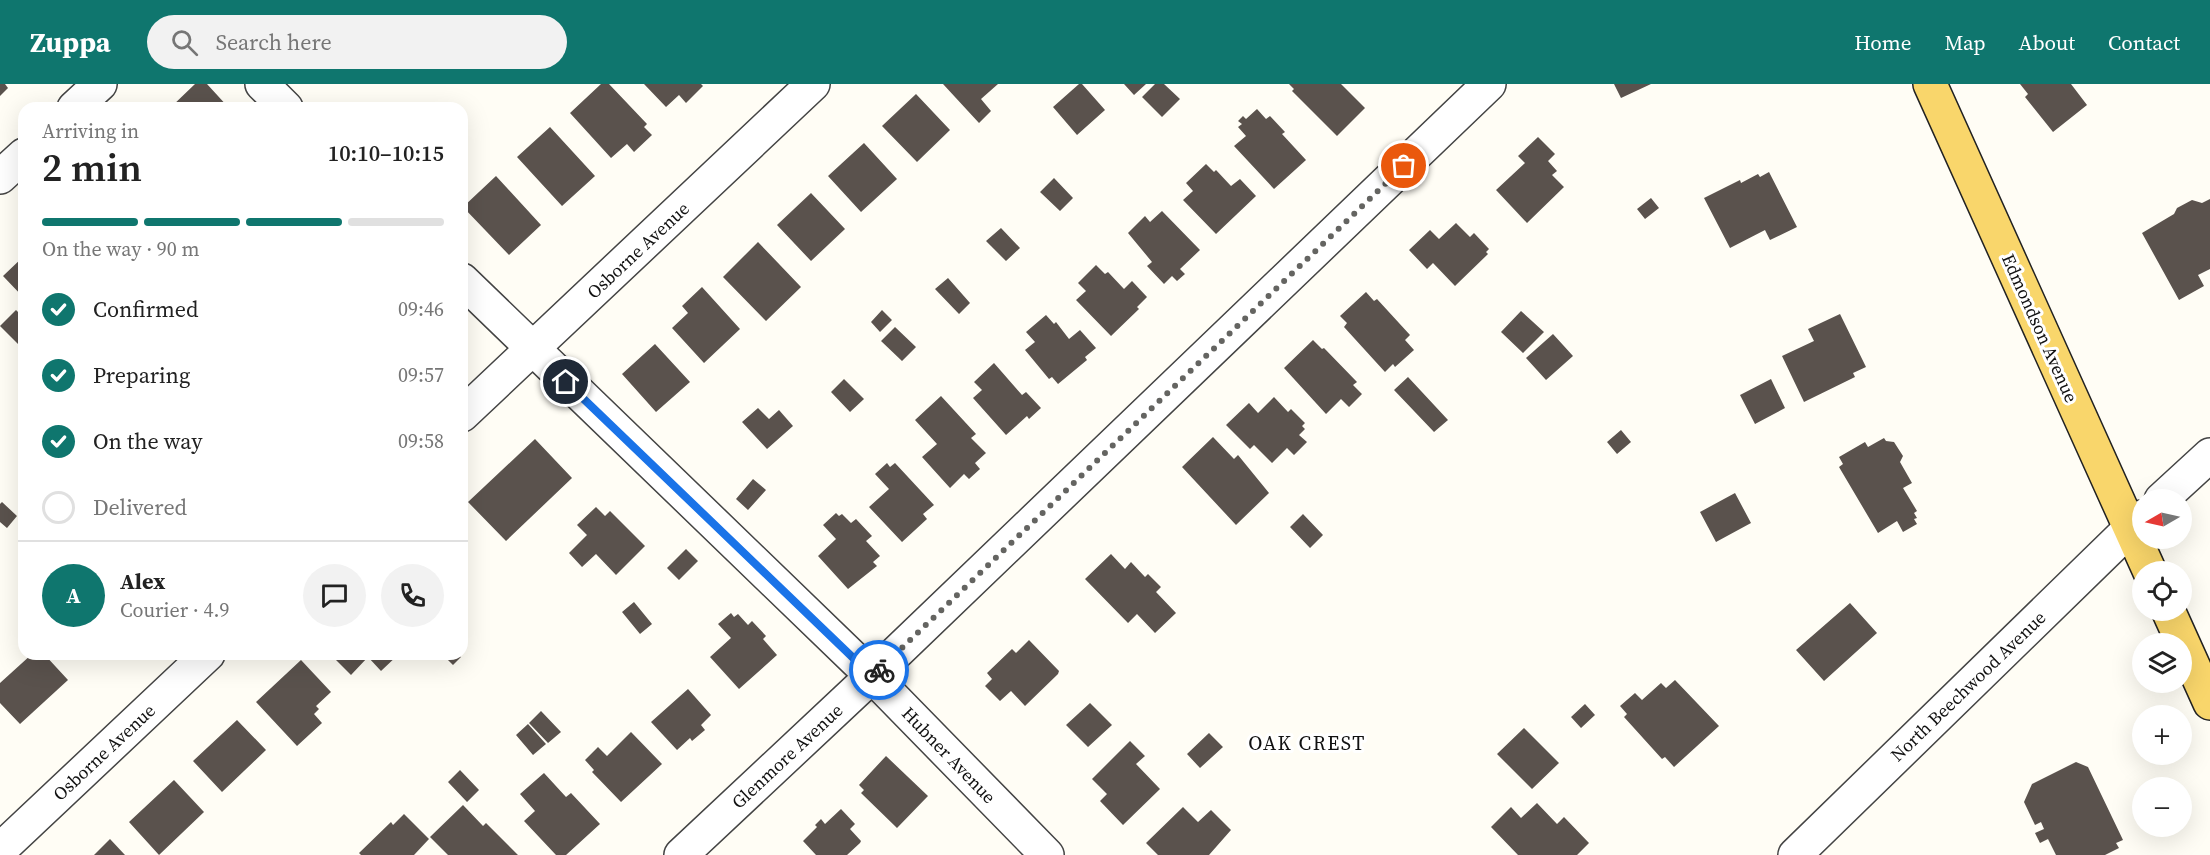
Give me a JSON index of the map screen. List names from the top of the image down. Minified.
{"streets":{"main road":["Edmondson Avenue"],"street":["Osborne Avenue","North Beechwood Avenue","Hubner Avenue","Glenmore Avenue"]},"crossings":[["Osborne Avenue","Hubner Avenue"],["Hubner Avenue","Glenmore Avenue"]],"districts":["OAK CREST"],"north":"left","page":{"header":"Zuppa","search":"Search here","nav":["Home","Map","About","Contact"],"heading":["2 min","Arriving in","10:10–10:15"],"panel":["Alex","Courier · 4.9"],"bar":"On the way · 90 m","list":[["Confirmed","09:46"],["Preparing","09:57"],["On the way","09:58"],"Delivered"],"map_buttons":["+","−"],"round":"A"}}
